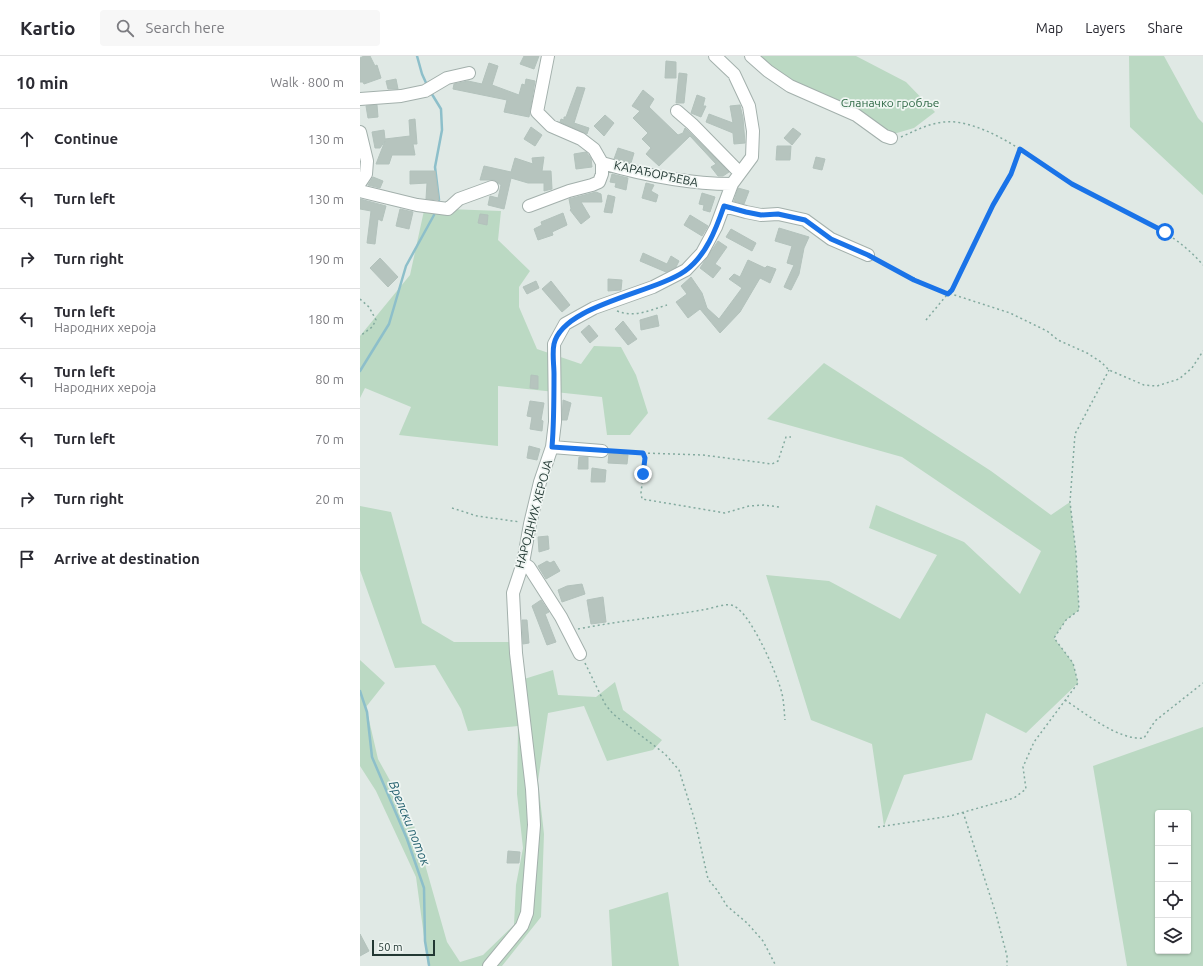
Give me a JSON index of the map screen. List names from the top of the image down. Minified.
{"streets":{"street":["КАРАЂОРЂЕВА","НАРОДНИХ ХЕРОЈА"]},"crossings":[["КАРАЂОРЂЕВА","НАРОДНИХ ХЕРОЈА"]],"water":["Врелски поток"],"parks":["Сланачко гробље"],"scale_bar":"50 m","page":{"header":"Kartio","search":"Search here","nav":["Map","Layers","Share"],"heading":["10 min","Walk · 800 m"],"list":[["Continue","130 m"],["Turn left","130 m"],["Turn right","190 m"],["Turn left","Народних хероја","180 m"],["Turn left","Народних хероја","80 m"],["Turn left","70 m"],["Turn right","20 m"],"Arrive at destination"],"map_buttons":["+","−"],"scale":"50 m"}}
